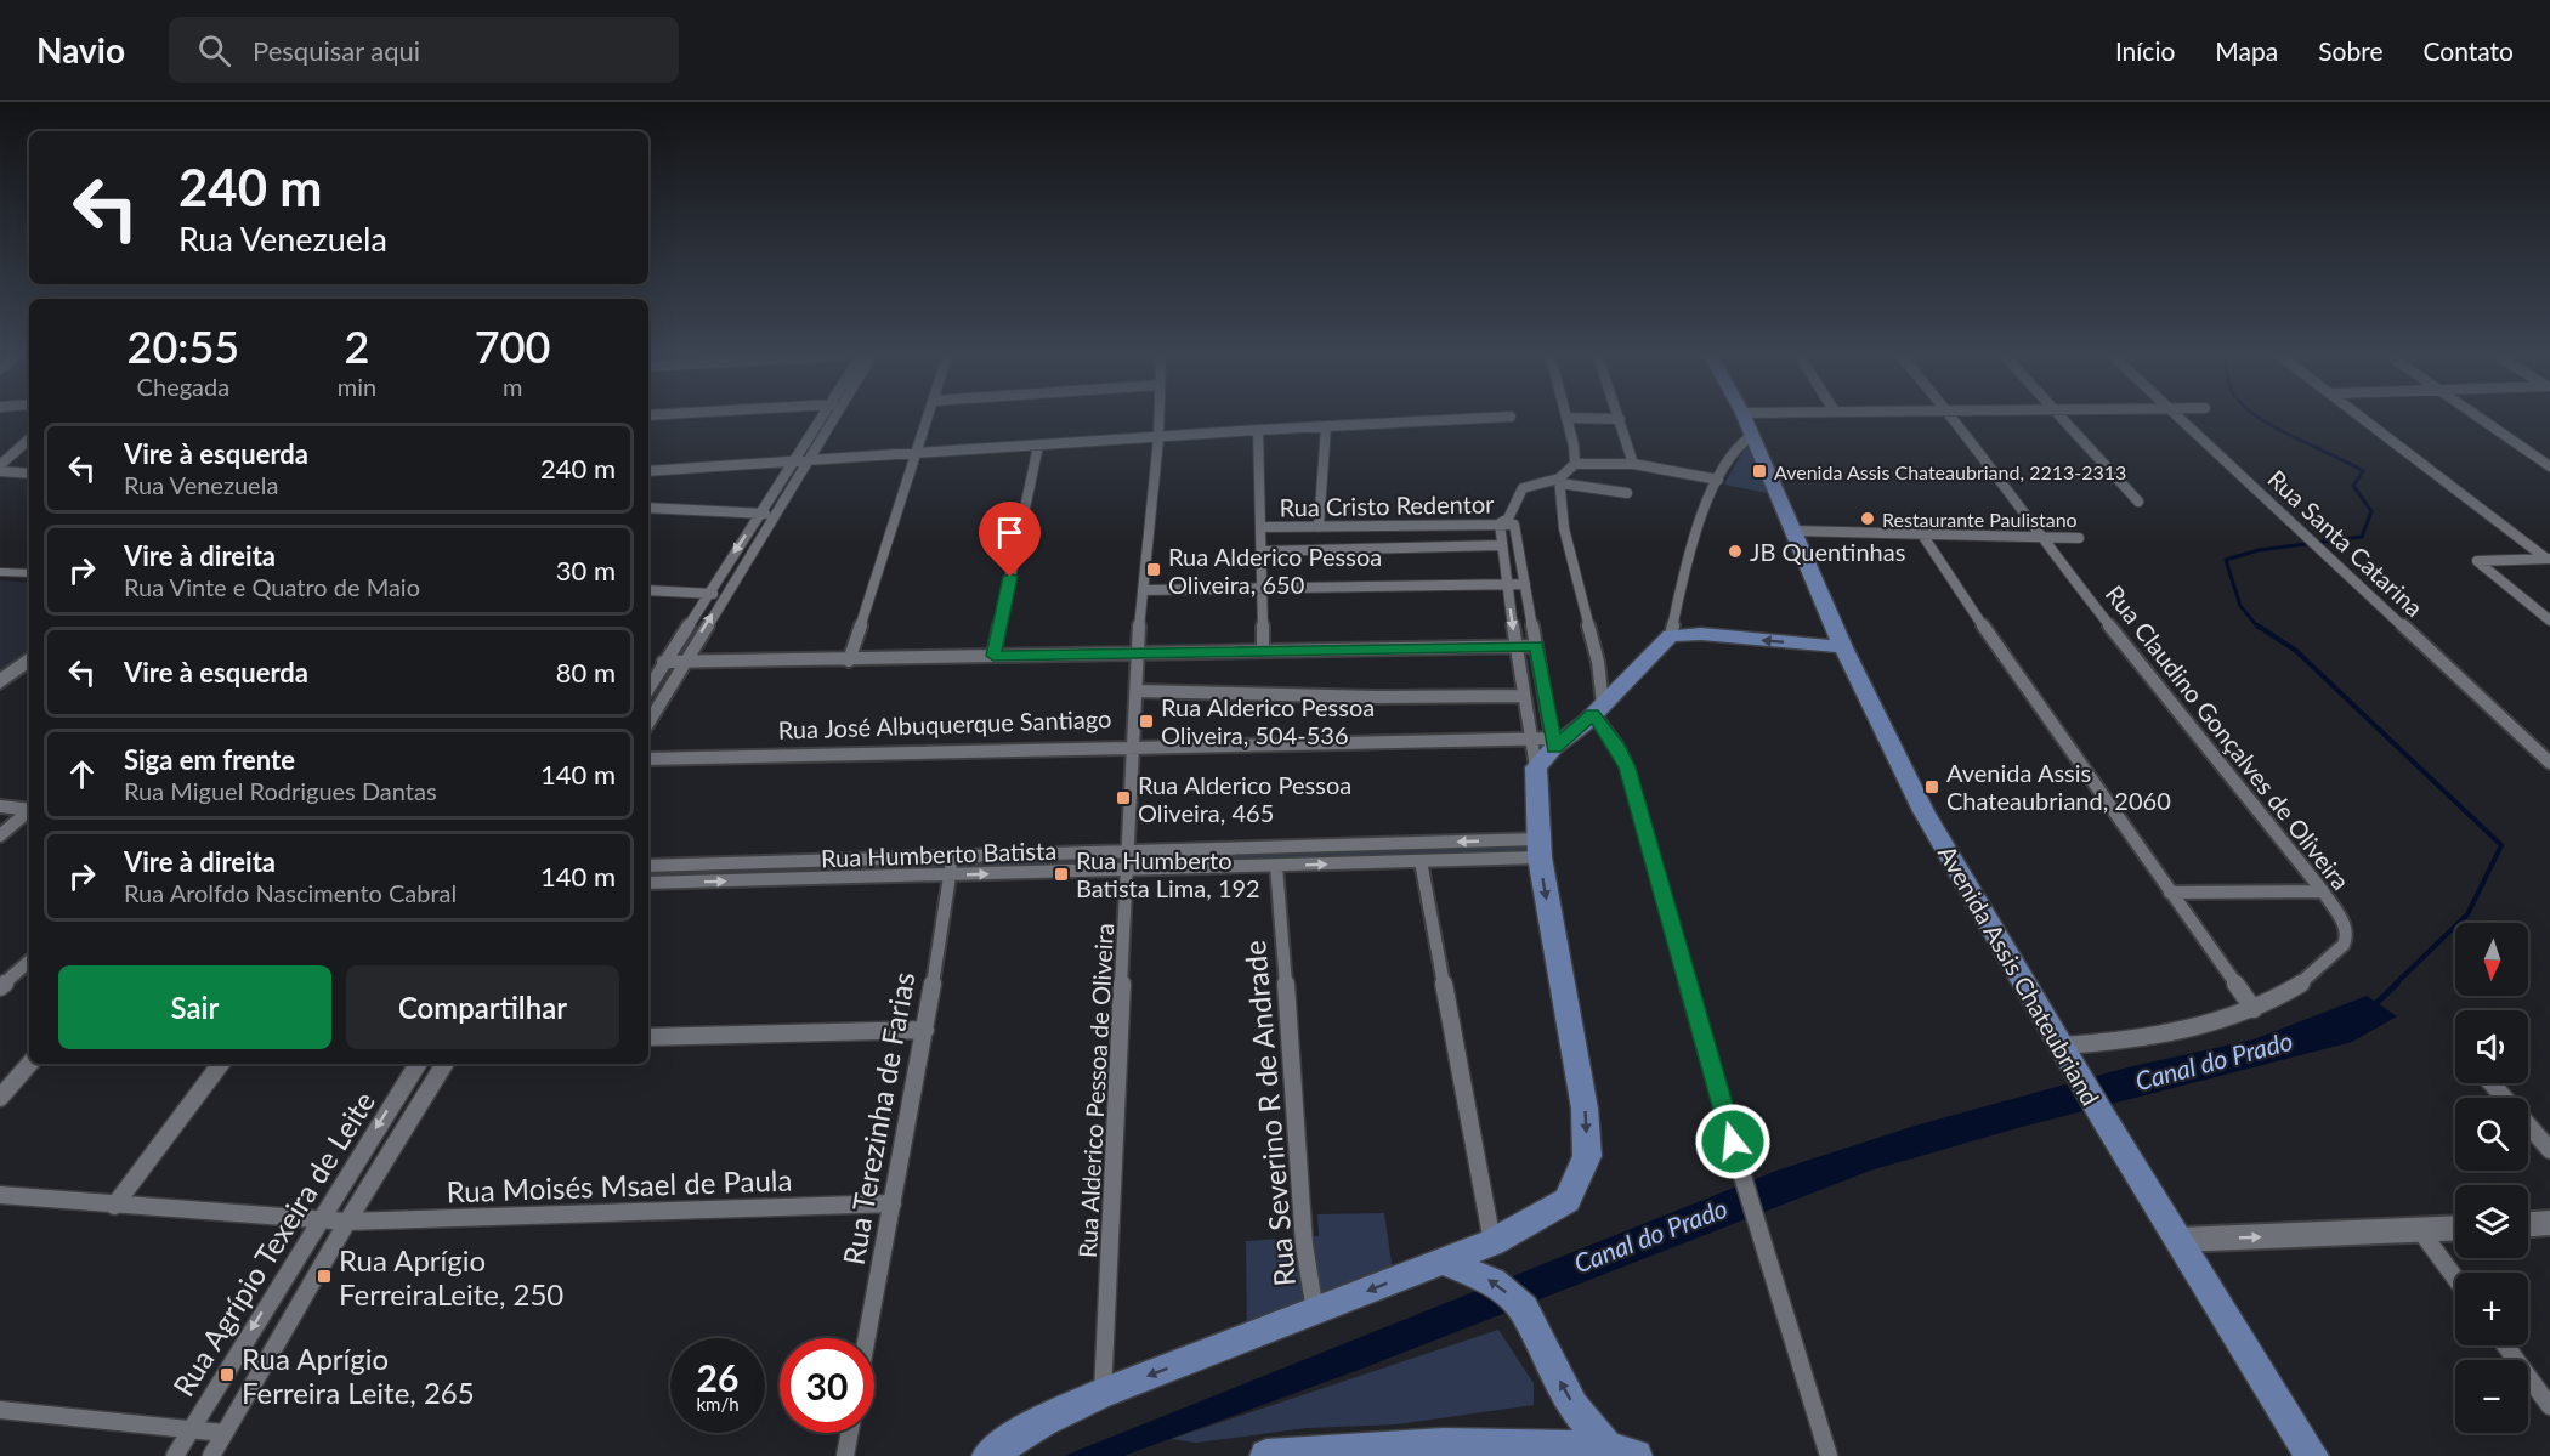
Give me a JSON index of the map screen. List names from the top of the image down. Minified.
{"streets":{"main road":["Avenida Assis Chateubriand"],"street":["Rua Cristo Redentor","Rua Santa Catarina","Rua José Albuquerque Santiago","Rua Claudino Gonçalves de Oliveira","Rua Humberto Batista","Rua Alderico Pessoa de Oliveira","Rua Severino R de Andrade","Rua Terezinha de Farias","Rua Moisés Msael de Paula","Rua Agrípio Texeira de Leite"]},"crossings":[["Rua José Albuquerque Santiago","Rua Alderico Pessoa de Oliveira"],["Rua Claudino Gonçalves de Oliveira","Avenida Assis Chateubriand"],["Rua Humberto Batista","Rua Alderico Pessoa de Oliveira"],["Rua Humberto Batista","Rua Severino R de Andrade"],["Rua Humberto Batista","Rua Terezinha de Farias"],["Rua Terezinha de Farias","Rua Moisés Msael de Paula"],["Rua Moisés Msael de Paula","Rua Agrípio Texeira de Leite"]],"water":["Canal do Prado"],"places":{"transit":["Avenida Assis Chateaubriand, 2213-2313","Rua Alderico Pessoa Oliveira, 650","Rua Alderico Pessoa Oliveira, 504-536","Avenida Assis Chateaubriand, 2060","Rua Alderico Pessoa Oliveira, 465","Rua Humberto Batista Lima, 192","Rua Aprígio FerreiraLeite, 250","Rua Aprígio Ferreira Leite, 265"],"other":["Restaurante Paulistano","JB Quentinhas"]},"north":"bottom","page":{"header":"Navio","search":"Pesquisar aqui","nav":["Início","Mapa","Sobre","Contato"],"turn":["240 m","Rua Venezuela"],"eta":["20:55","Chegada","2","min","700","m"],"list":[{"name":"Vire à esquerda","note":"Rua Venezuela","value":"240 m"},{"name":"Vire à direita","note":"Rua Vinte e Quatro de Maio","value":"30 m"},{"name":"Vire à esquerda","value":"80 m"},{"name":"Siga em frente","note":"Rua Miguel Rodrigues Dantas","value":"140 m"},{"name":"Vire à direita","note":"Rua Arolfdo Nascimento Cabral","value":"140 m"}],"map_buttons":["+","−"],"buttons":["Sair","Compartilhar"],"speed":"26 km/h","limit":"30"}}
